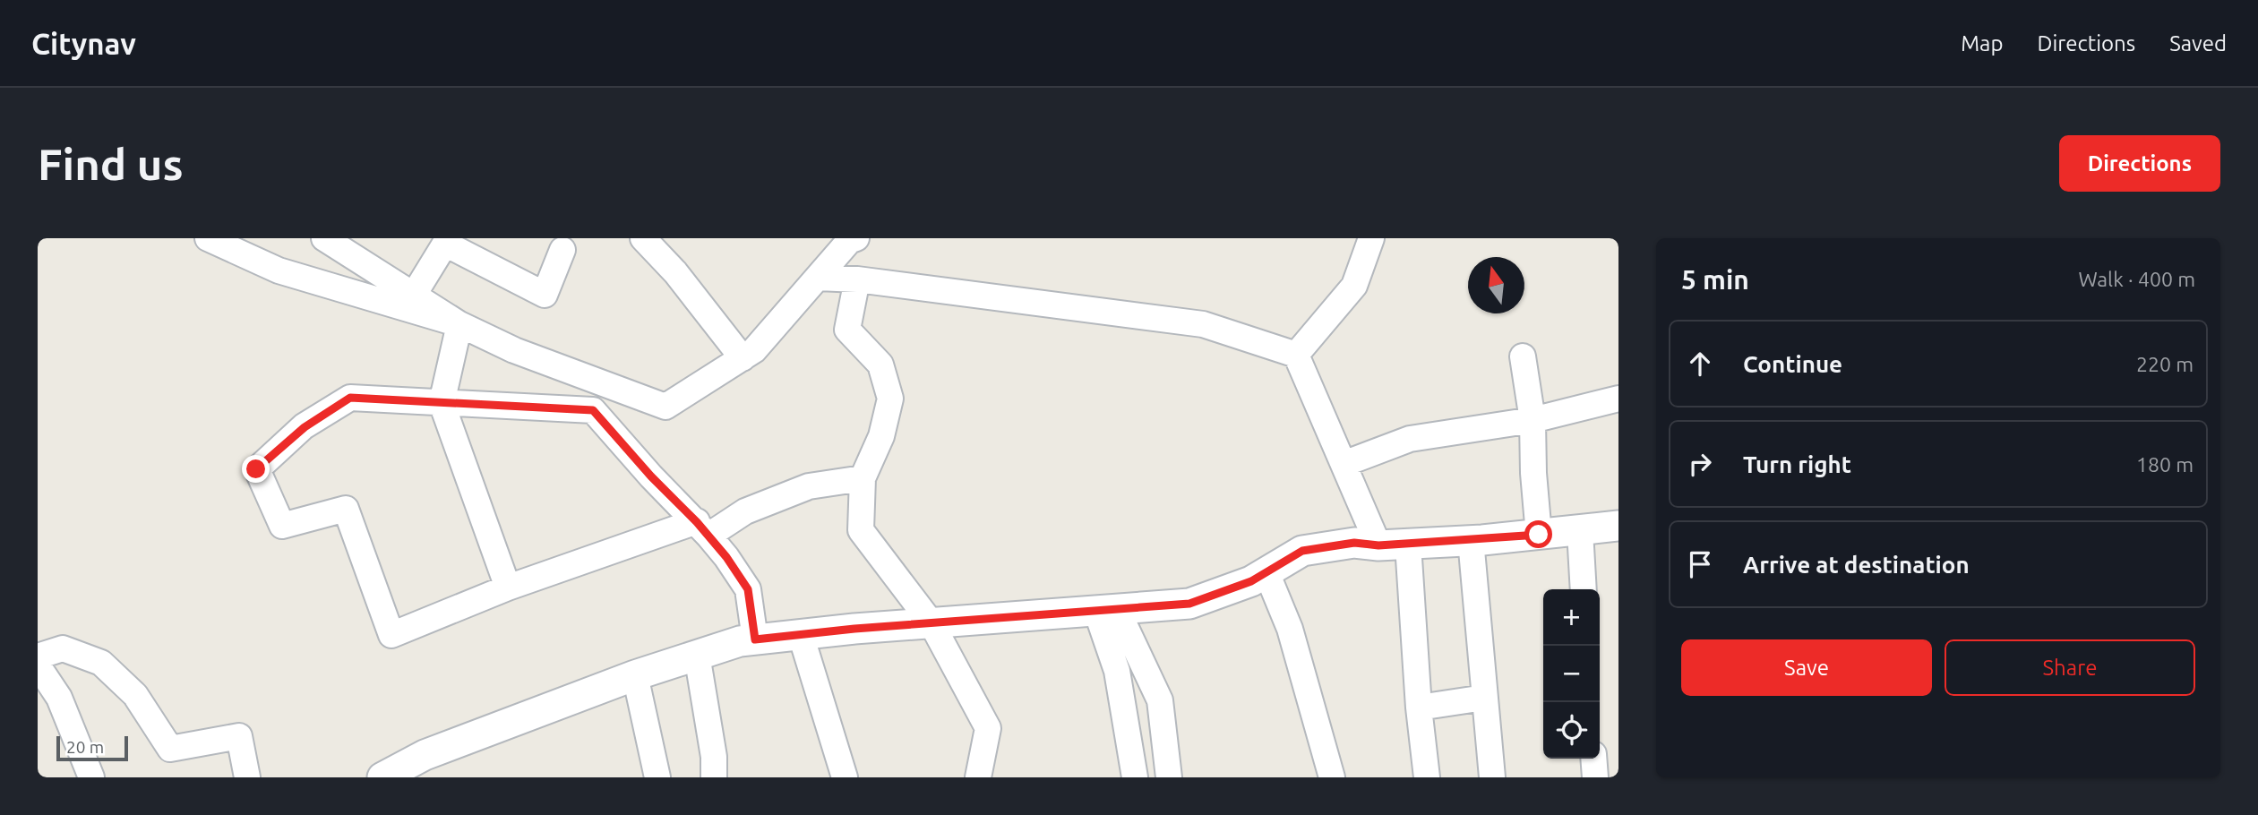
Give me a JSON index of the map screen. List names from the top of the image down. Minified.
{"scale_bar":"20 m","north":"top","page":{"header":"Citynav","nav":["Map","Directions","Saved"],"buttons":["Directions",["Save","Share"]],"title":"Find us","heading":["5 min","Walk · 400 m"],"list":[["Continue","220 m"],["Turn right","180 m"],"Arrive at destination"],"map_buttons":["+","−"],"scale":"20 m"}}
